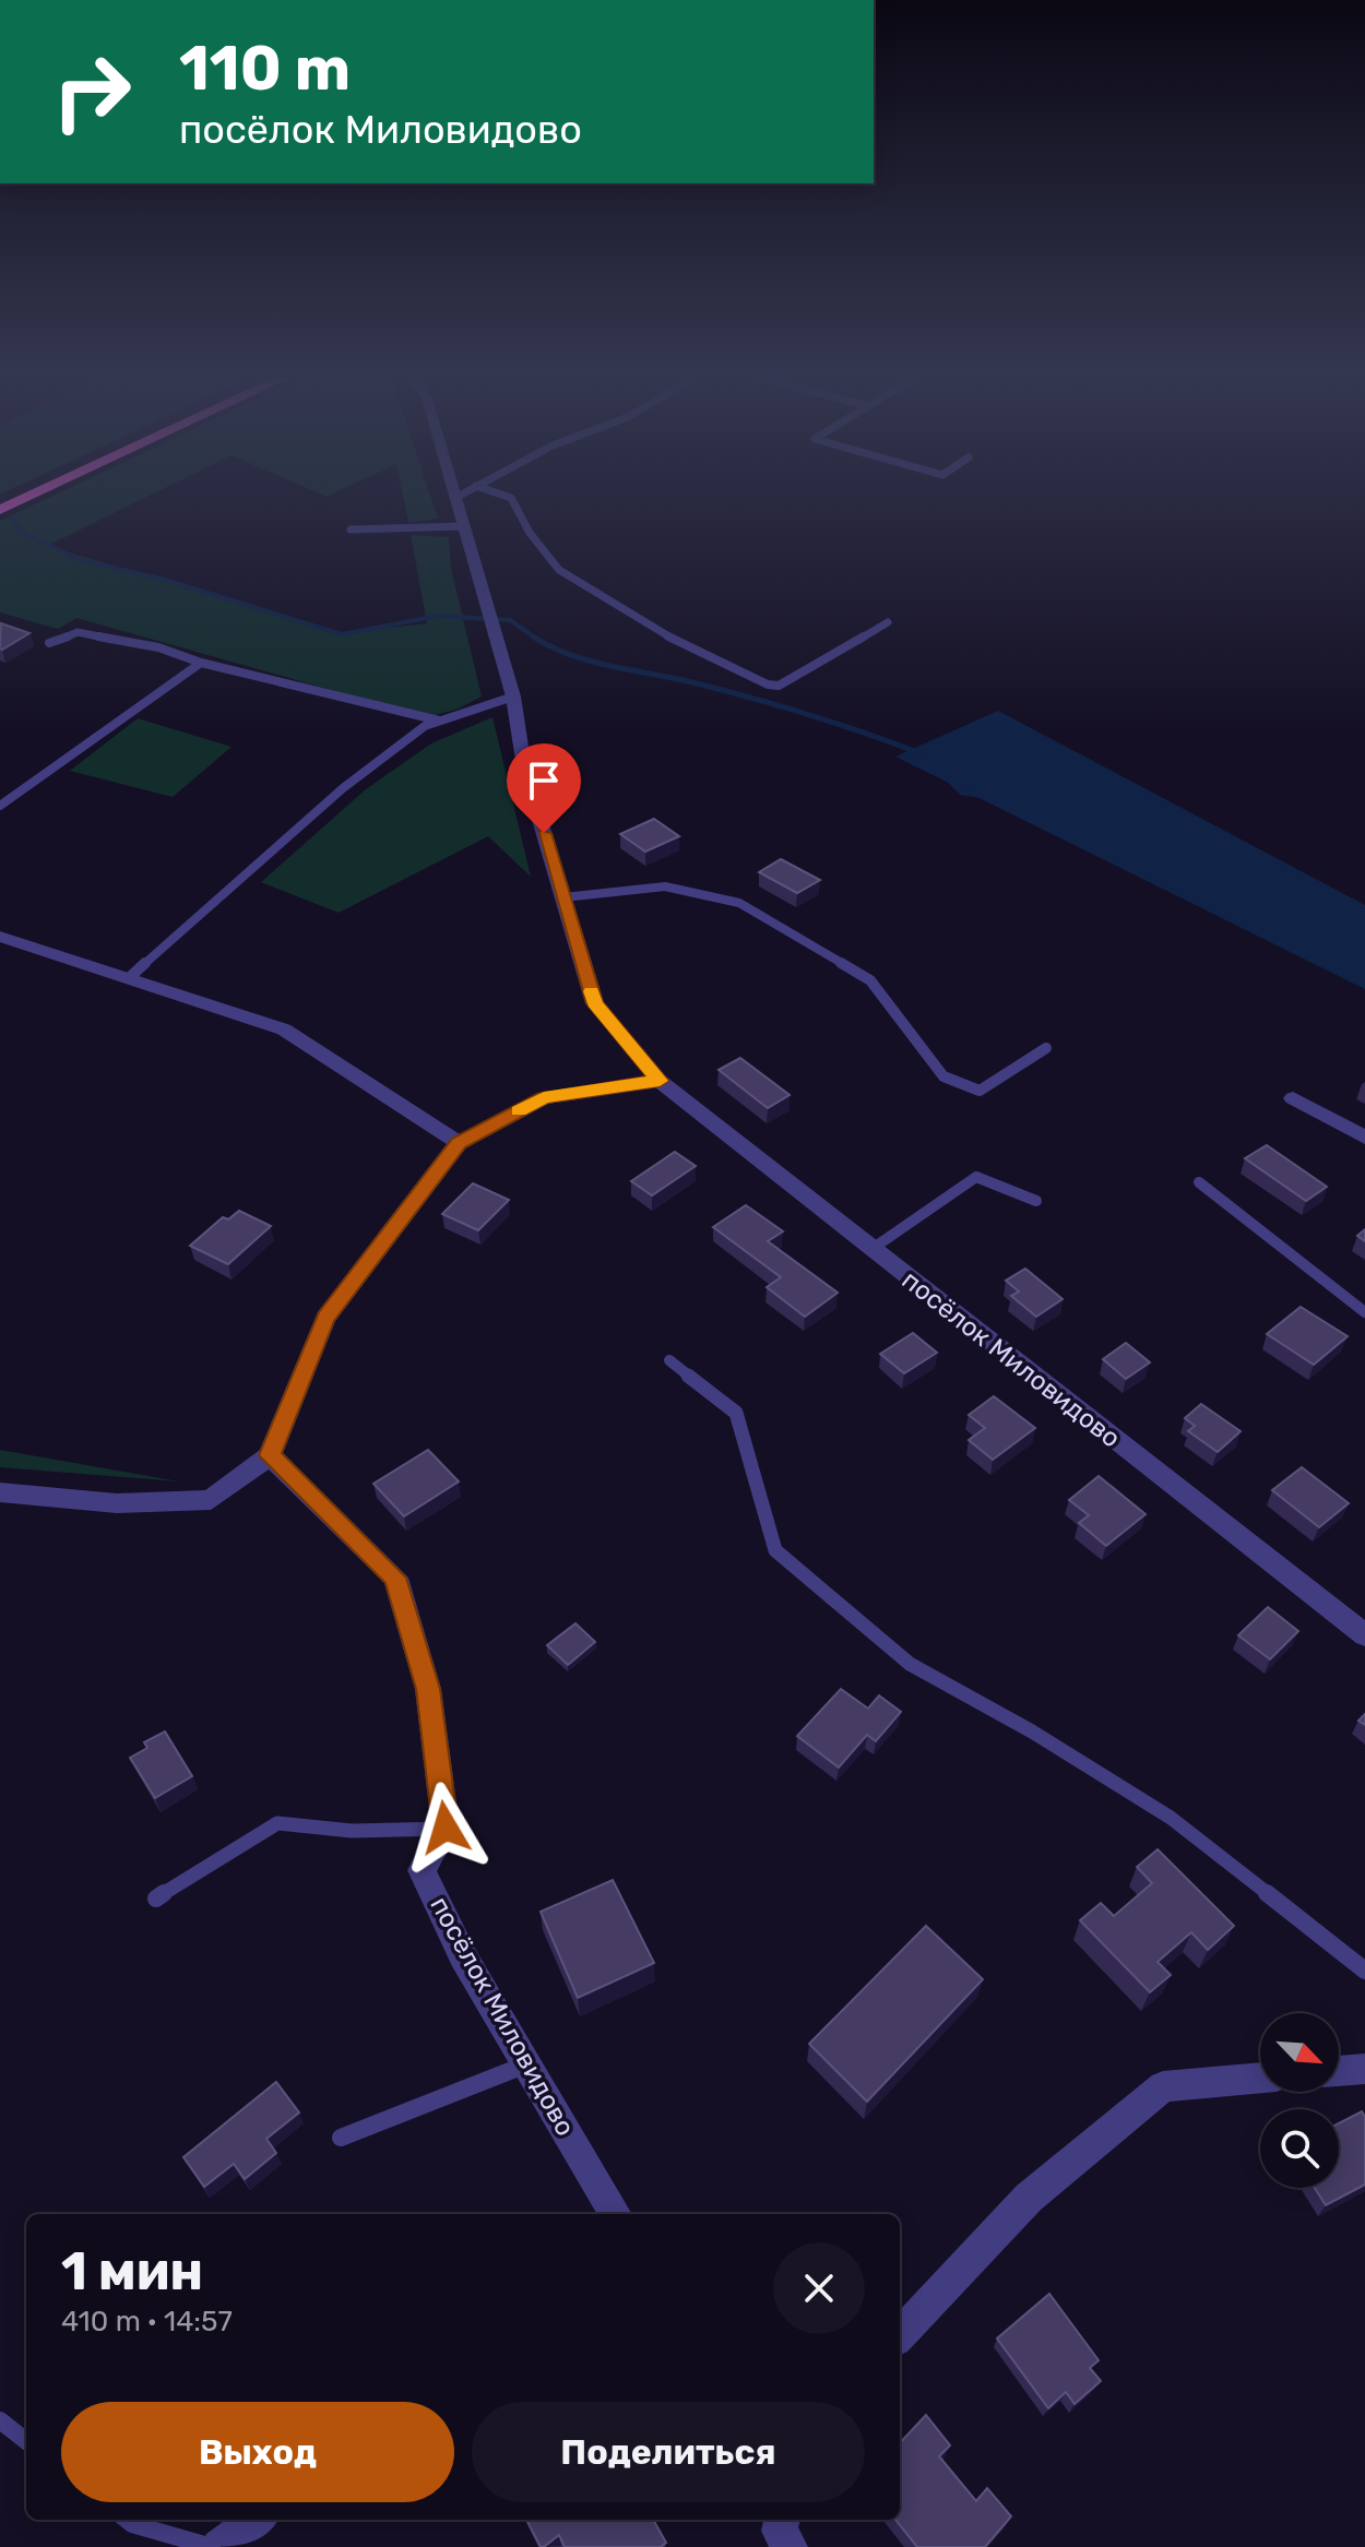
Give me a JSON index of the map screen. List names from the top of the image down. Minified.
{"streets":{"street":["посёлок Миловидово"]},"north":"bottom right","page":{"turn":["110 m","посёлок Миловидово"],"heading":["1 мин","410 m · 14:57"],"buttons":["Выход","Поделиться"]}}
